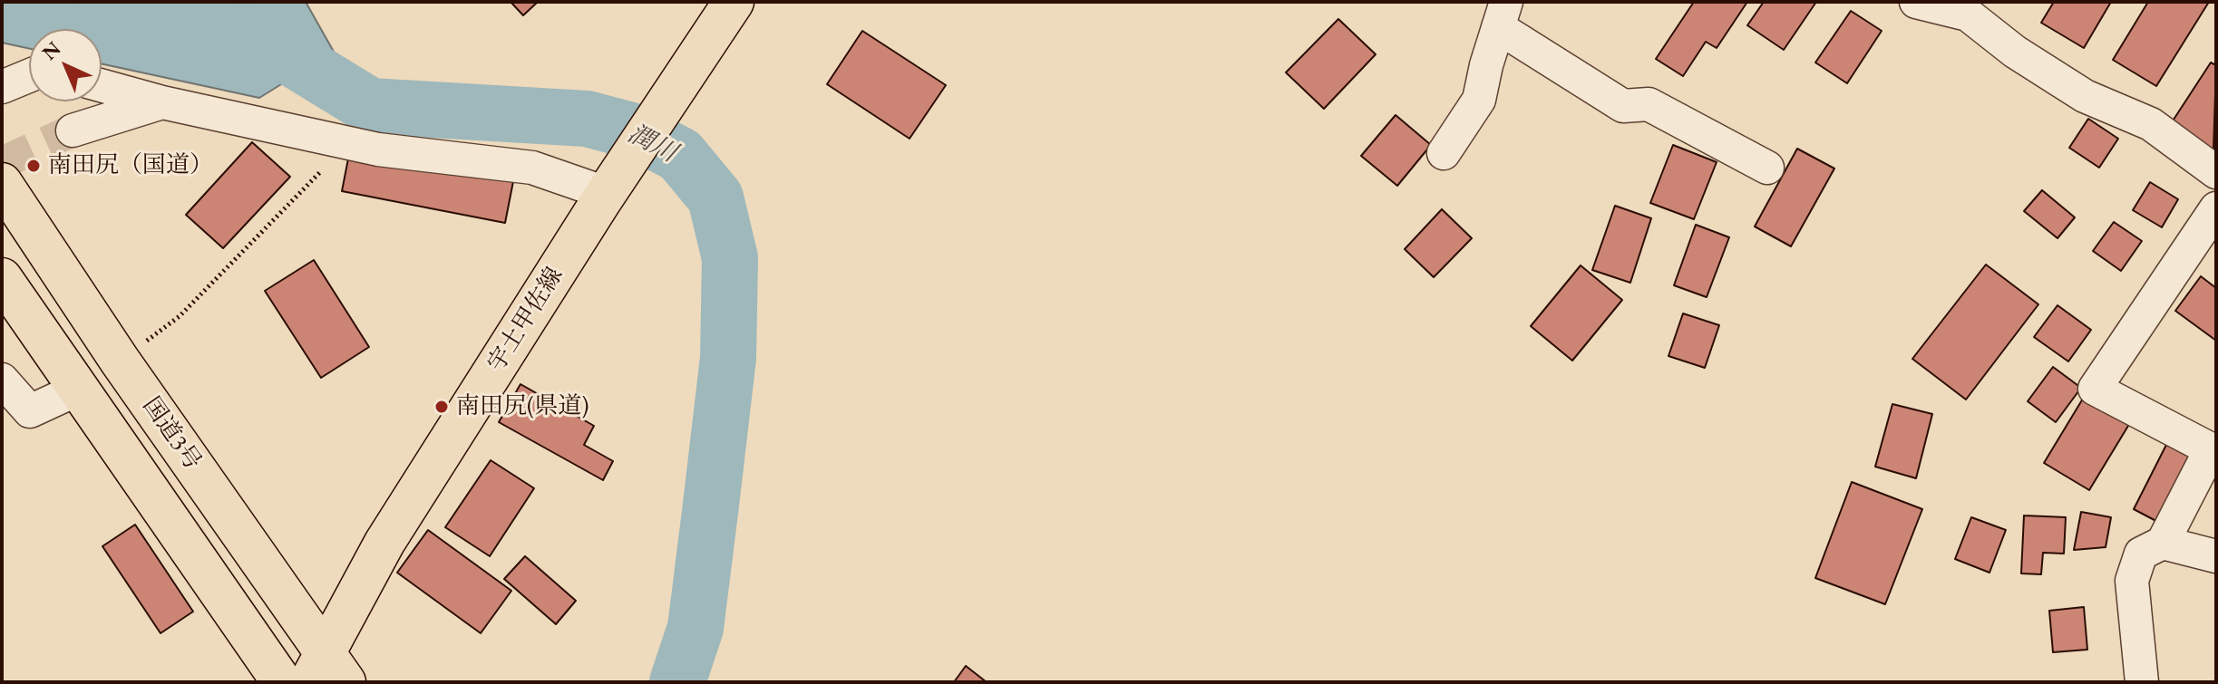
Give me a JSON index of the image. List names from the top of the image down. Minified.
{"streets":{"main road":["宇土甲佐線","国道3号"]},"crossings":[["宇土甲佐線","国道3号"]],"water":["潤川"],"places":["南田尻（国道）","南田尻(県道)"],"north":"top left"}
